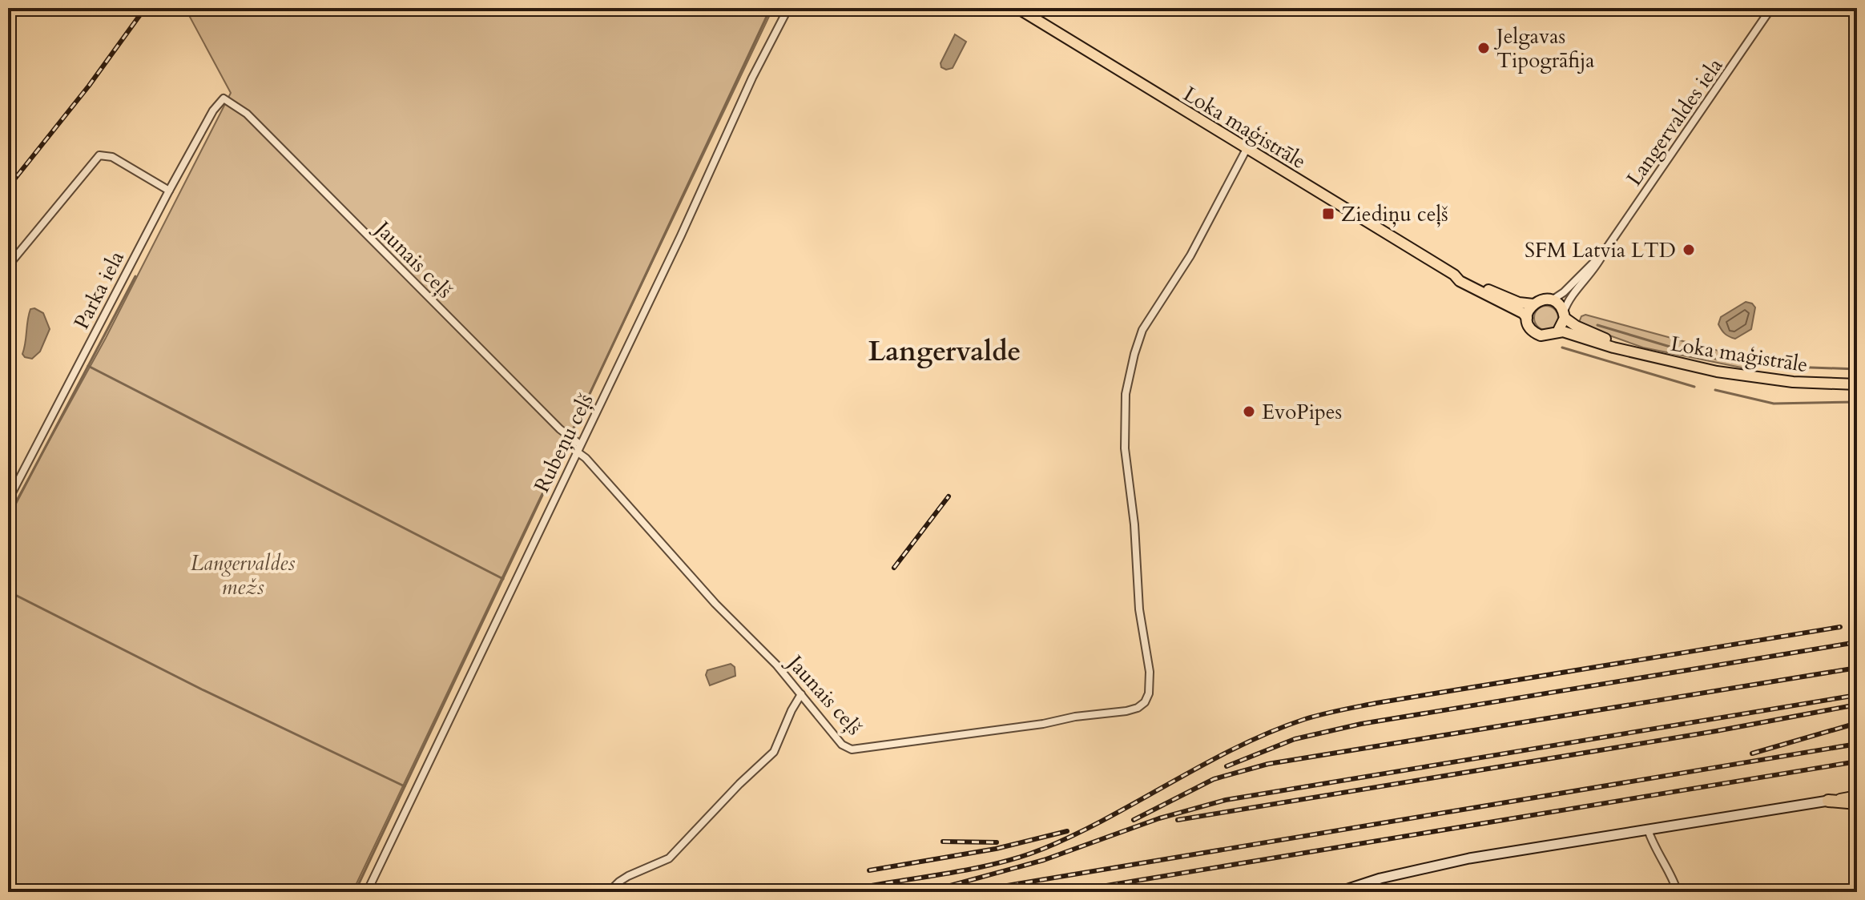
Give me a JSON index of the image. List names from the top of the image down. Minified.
{"streets":{"main road":["Loka maģistrāle"],"street":["Langervaldes iela","Jaunais ceļš","Parka iela","Rubeņu ceļš"]},"crossings":[["Langervaldes iela","Loka maģistrāle"],["Loka maģistrāle","Jaunais ceļš"],["Jaunais ceļš","Parka iela"],["Jaunais ceļš","Rubeņu ceļš"]],"districts":["Langervalde"],"parks":["Langervaldes mežs"],"places":{"other":["Jelgavas Tipogrāfija","SFM Latvia LTD","EvoPipes"],"transit":["Ziediņu ceļš"]}}
